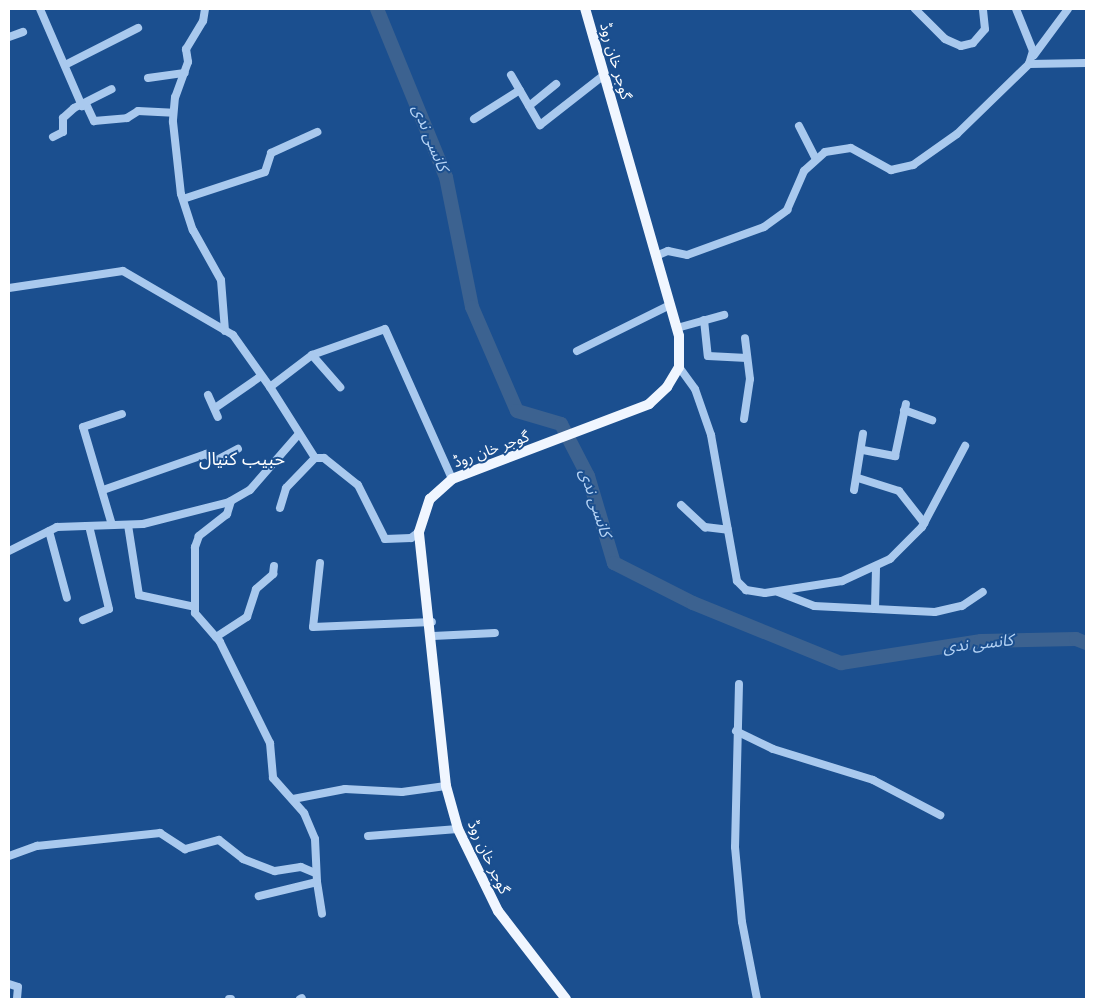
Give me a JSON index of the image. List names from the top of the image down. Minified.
{"streets":{"main road":["گوجر خان روڈ"]},"districts":["حبیب کنیال"],"water":["کانسی ندی"]}
